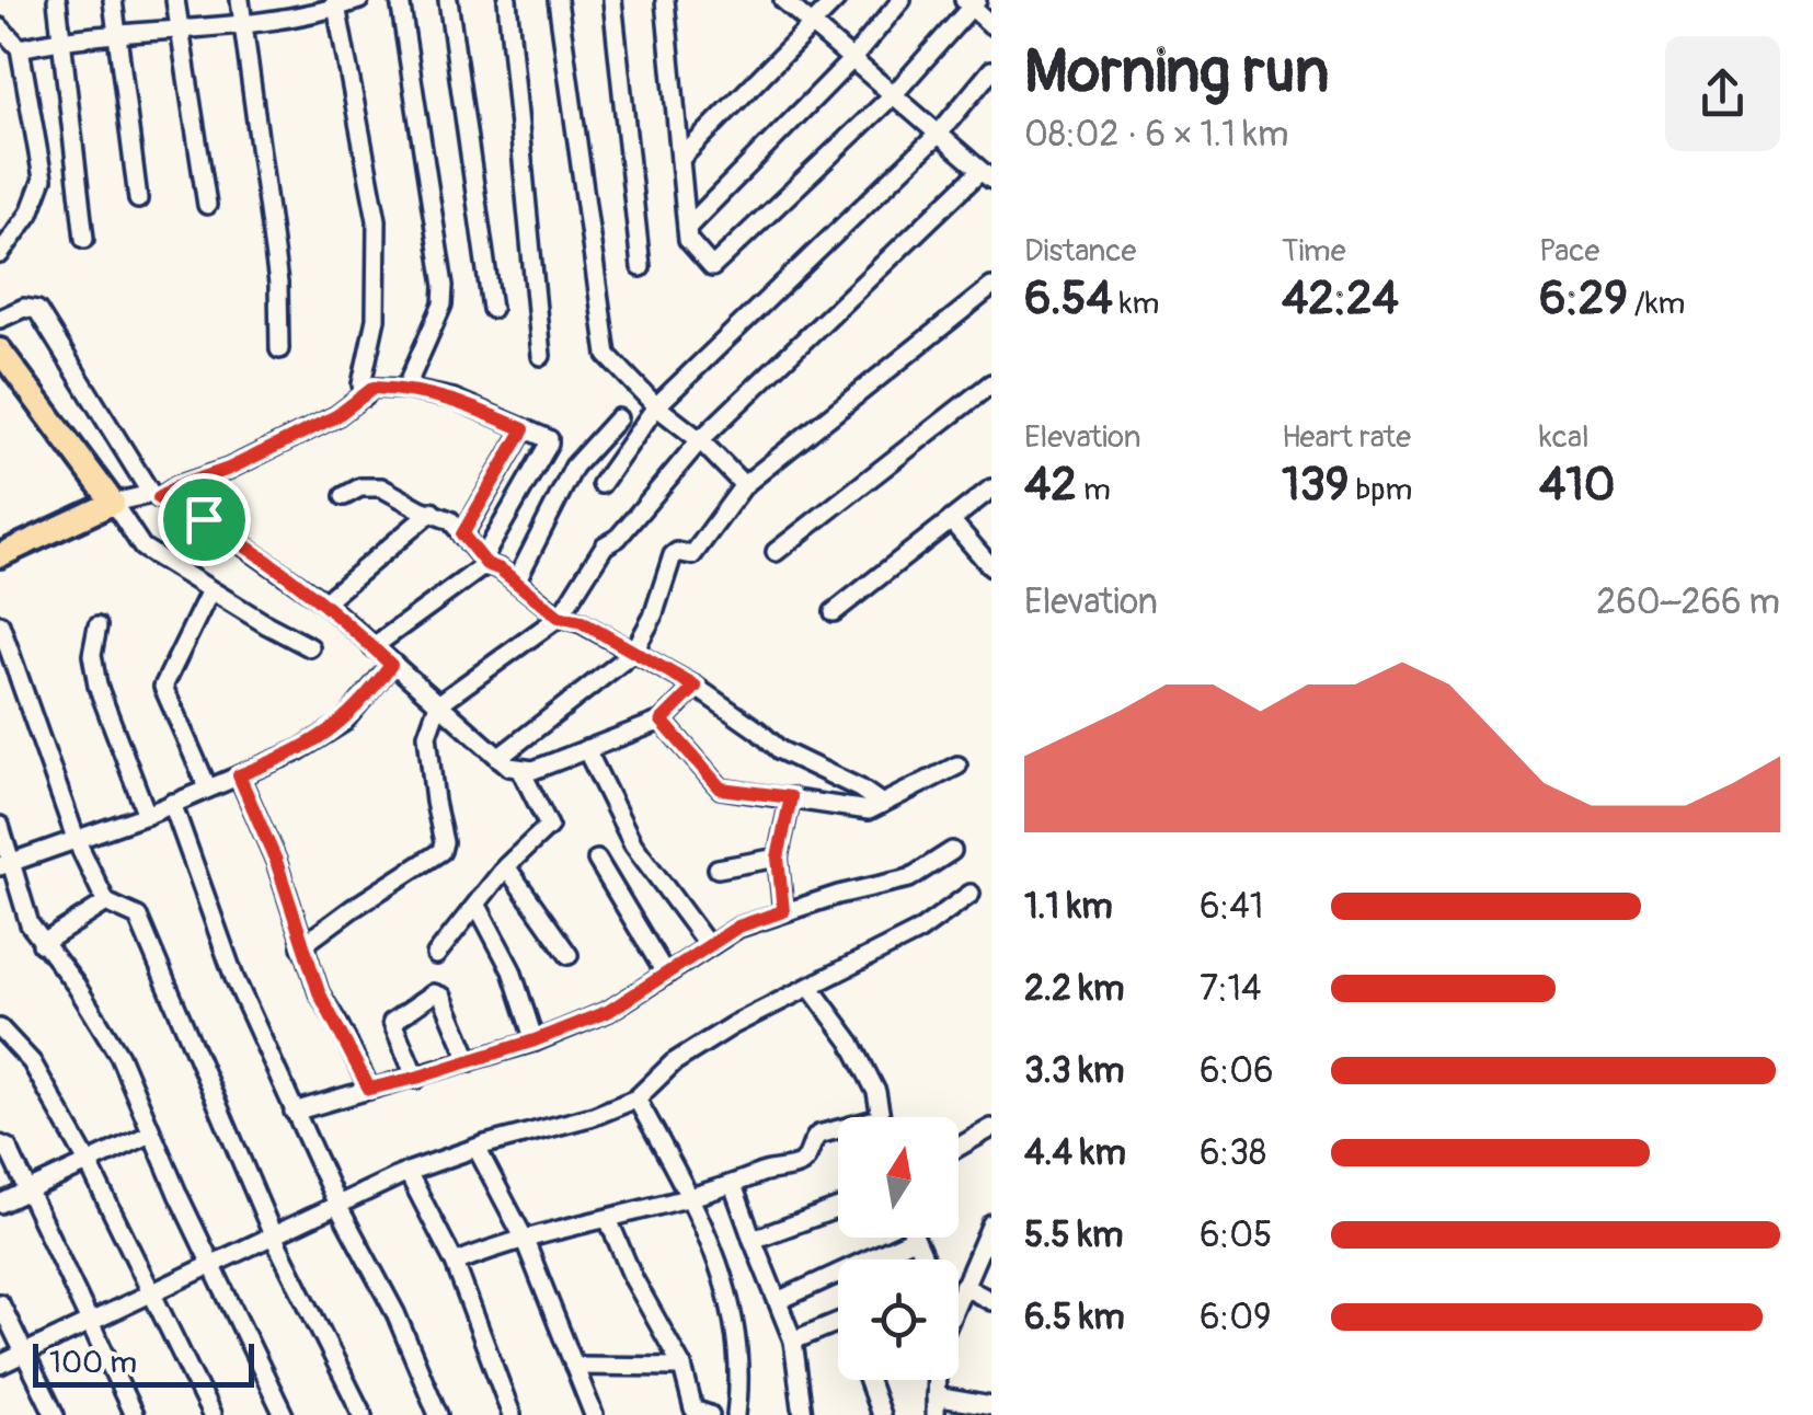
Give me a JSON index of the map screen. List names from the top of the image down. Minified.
{"scale_bar":"100 m","north":"top","page":{"heading":["Morning run","08:02 · 6 × 1.1 km"],"stats":[["Distance","6.54 km"],["Time","42:24"],["Pace","6:29 /km"],["Elevation","42 m"],["Heart rate","139 bpm"],["kcal","410"]],"chart":["Elevation","260–266 m"],"list":[{"name":"1.1 km","note":"6:41"},{"name":"2.2 km","note":"7:14"},{"name":"3.3 km","note":"6:06"},{"name":"4.4 km","note":"6:38"},{"name":"5.5 km","note":"6:05"},{"name":"6.5 km","note":"6:09"}],"scale":"100 m"}}
